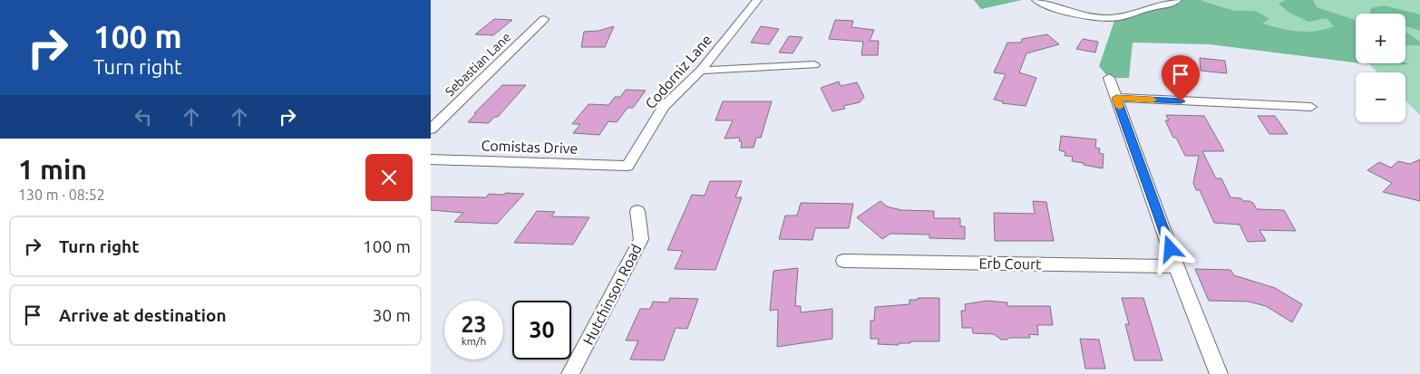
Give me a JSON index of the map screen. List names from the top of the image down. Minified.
{"streets":{"street":["Sebastian Lane","Codorniz Lane","Comistas Drive","Erb Court","Hutchinson Road"]},"crossings":[["Codorniz Lane","Comistas Drive"]],"page":{"turn":["100 m","Turn right"],"map_buttons":["+","−"],"heading":["1 min","130 m · 08:52"],"list":[{"name":"Turn right","value":"100 m"},{"name":"Arrive at destination","value":"30 m"}],"speed":"23 km/h","limit":"30"}}
